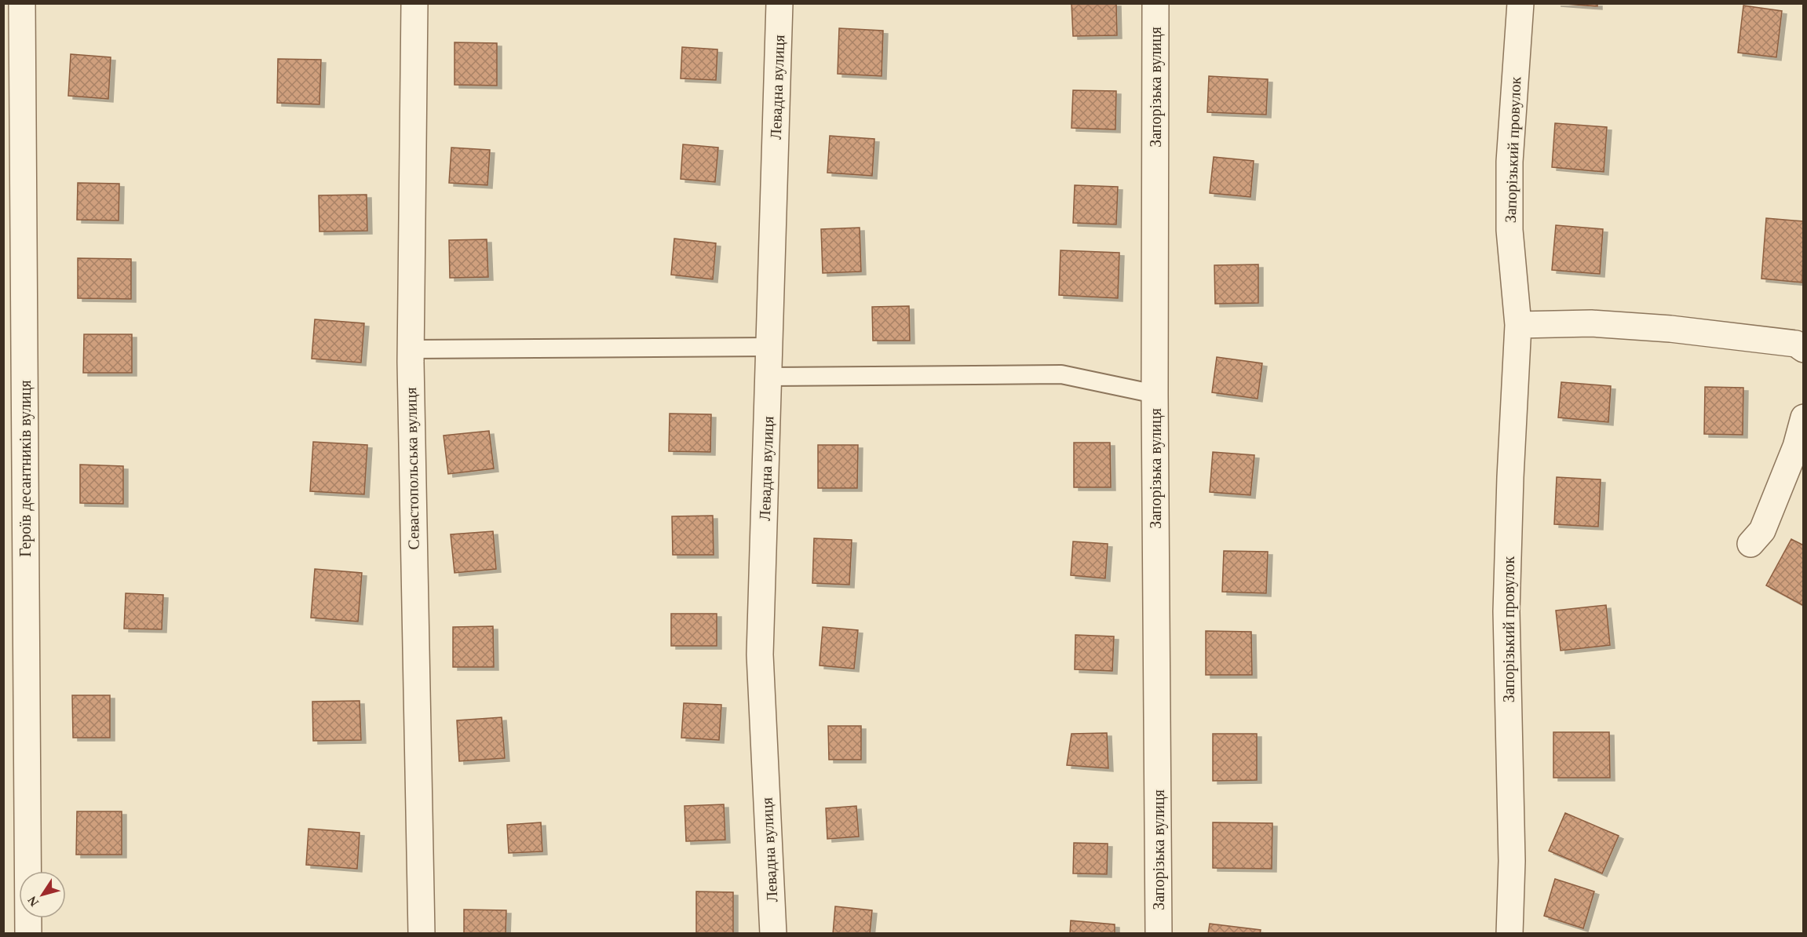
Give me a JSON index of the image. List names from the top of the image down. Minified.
{"streets":{"street":["Левадна вулиця","Запорізька вулиця","Запорізький провулок","Героїв десантників вулиця","Севастопольська вулиця"]},"north":"bottom left"}
